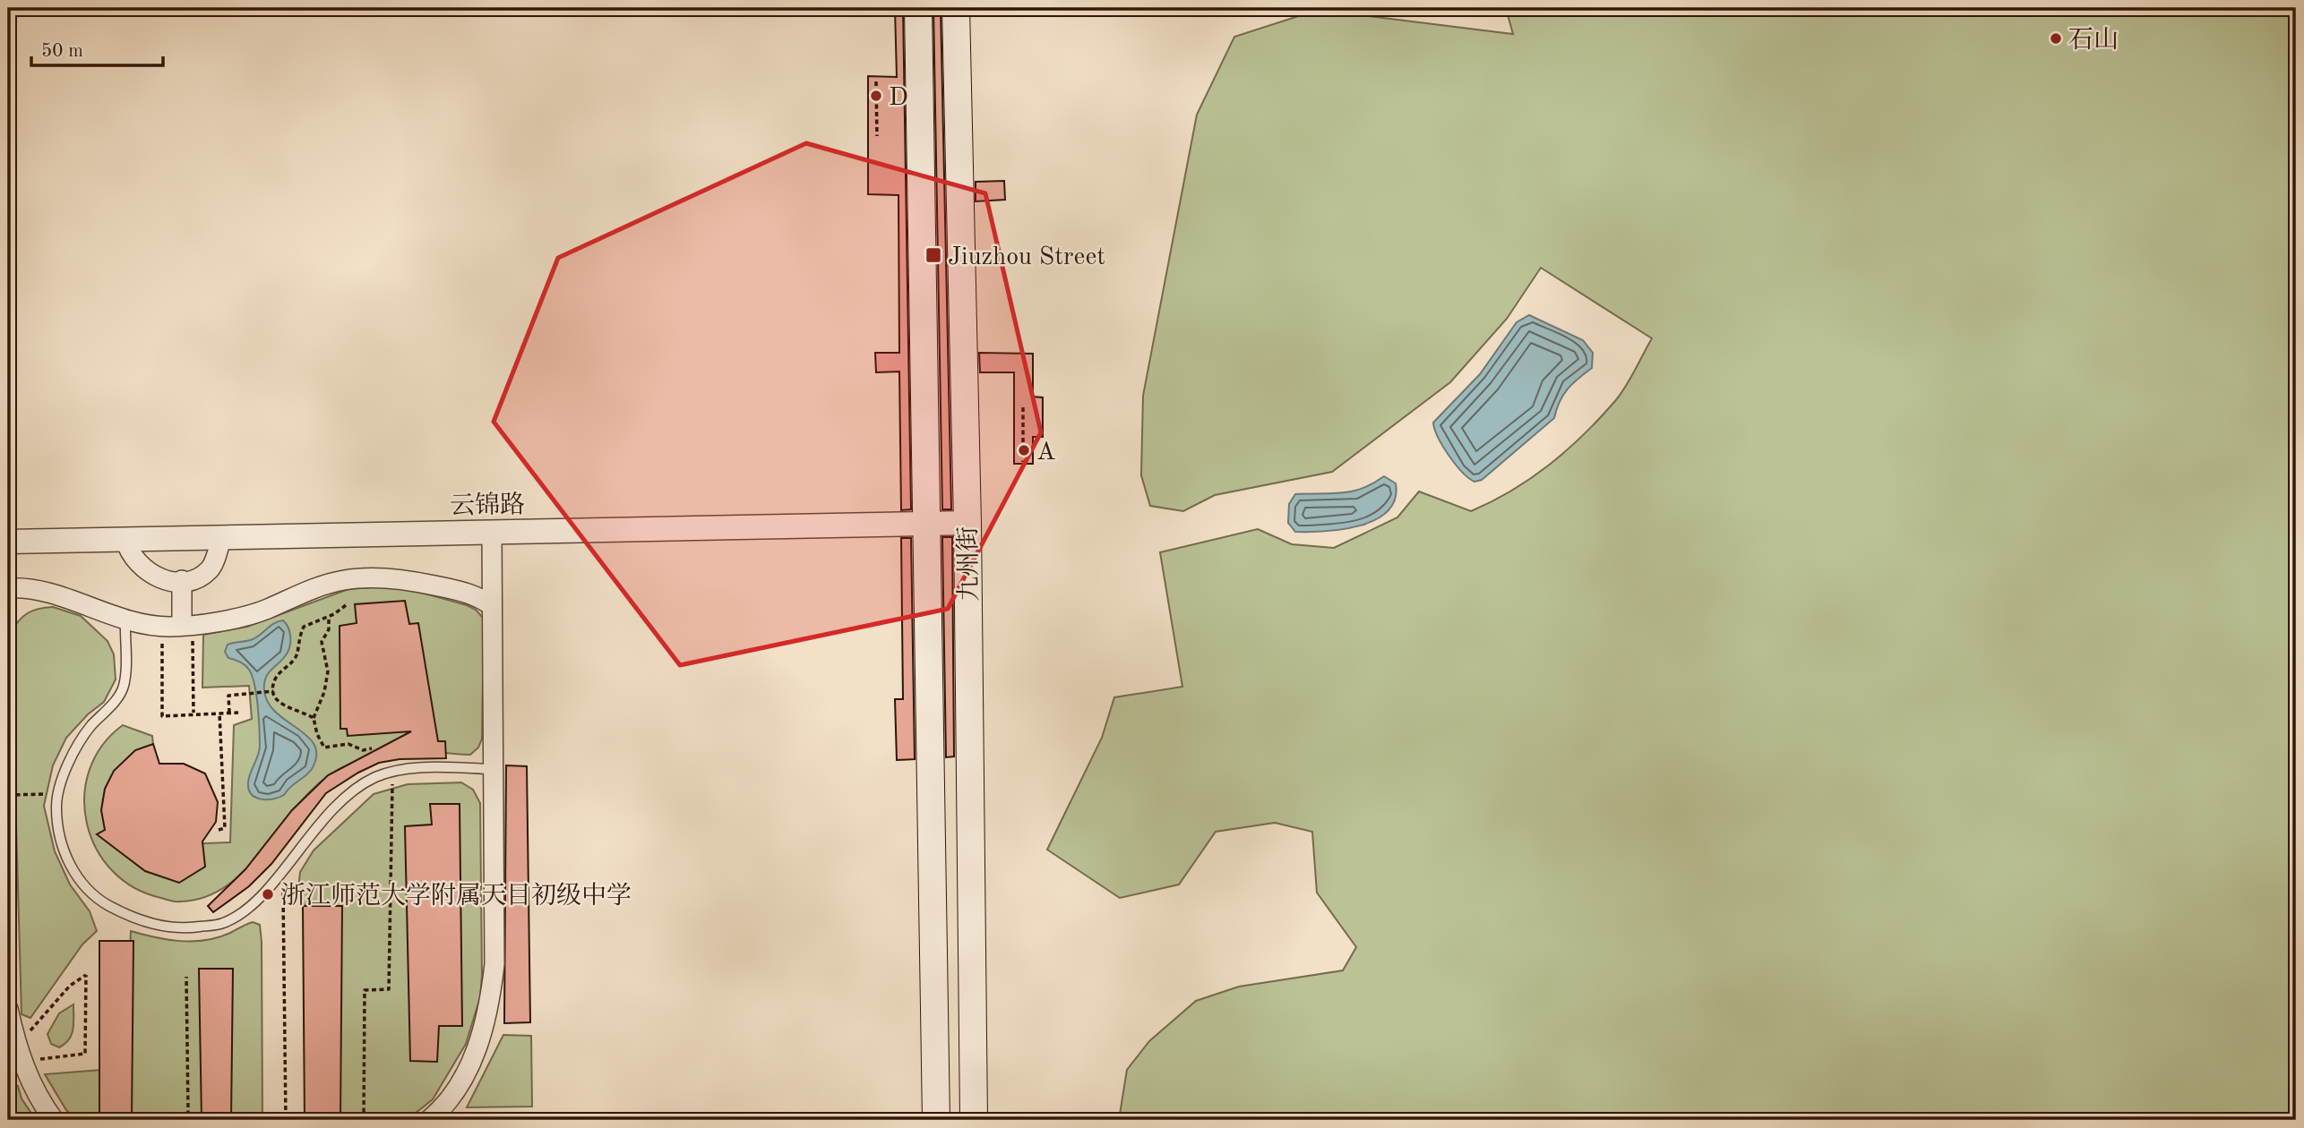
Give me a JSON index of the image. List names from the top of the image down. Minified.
{"streets":{"main road":["九州街"],"street":["云锦路"]},"crossings":[["云锦路","九州街"]],"places":{"other":["石山","D","A","浙江师范大学附属天目初级中学"],"transit":["Jiuzhou Street"]},"scale_bar":"50 m"}
